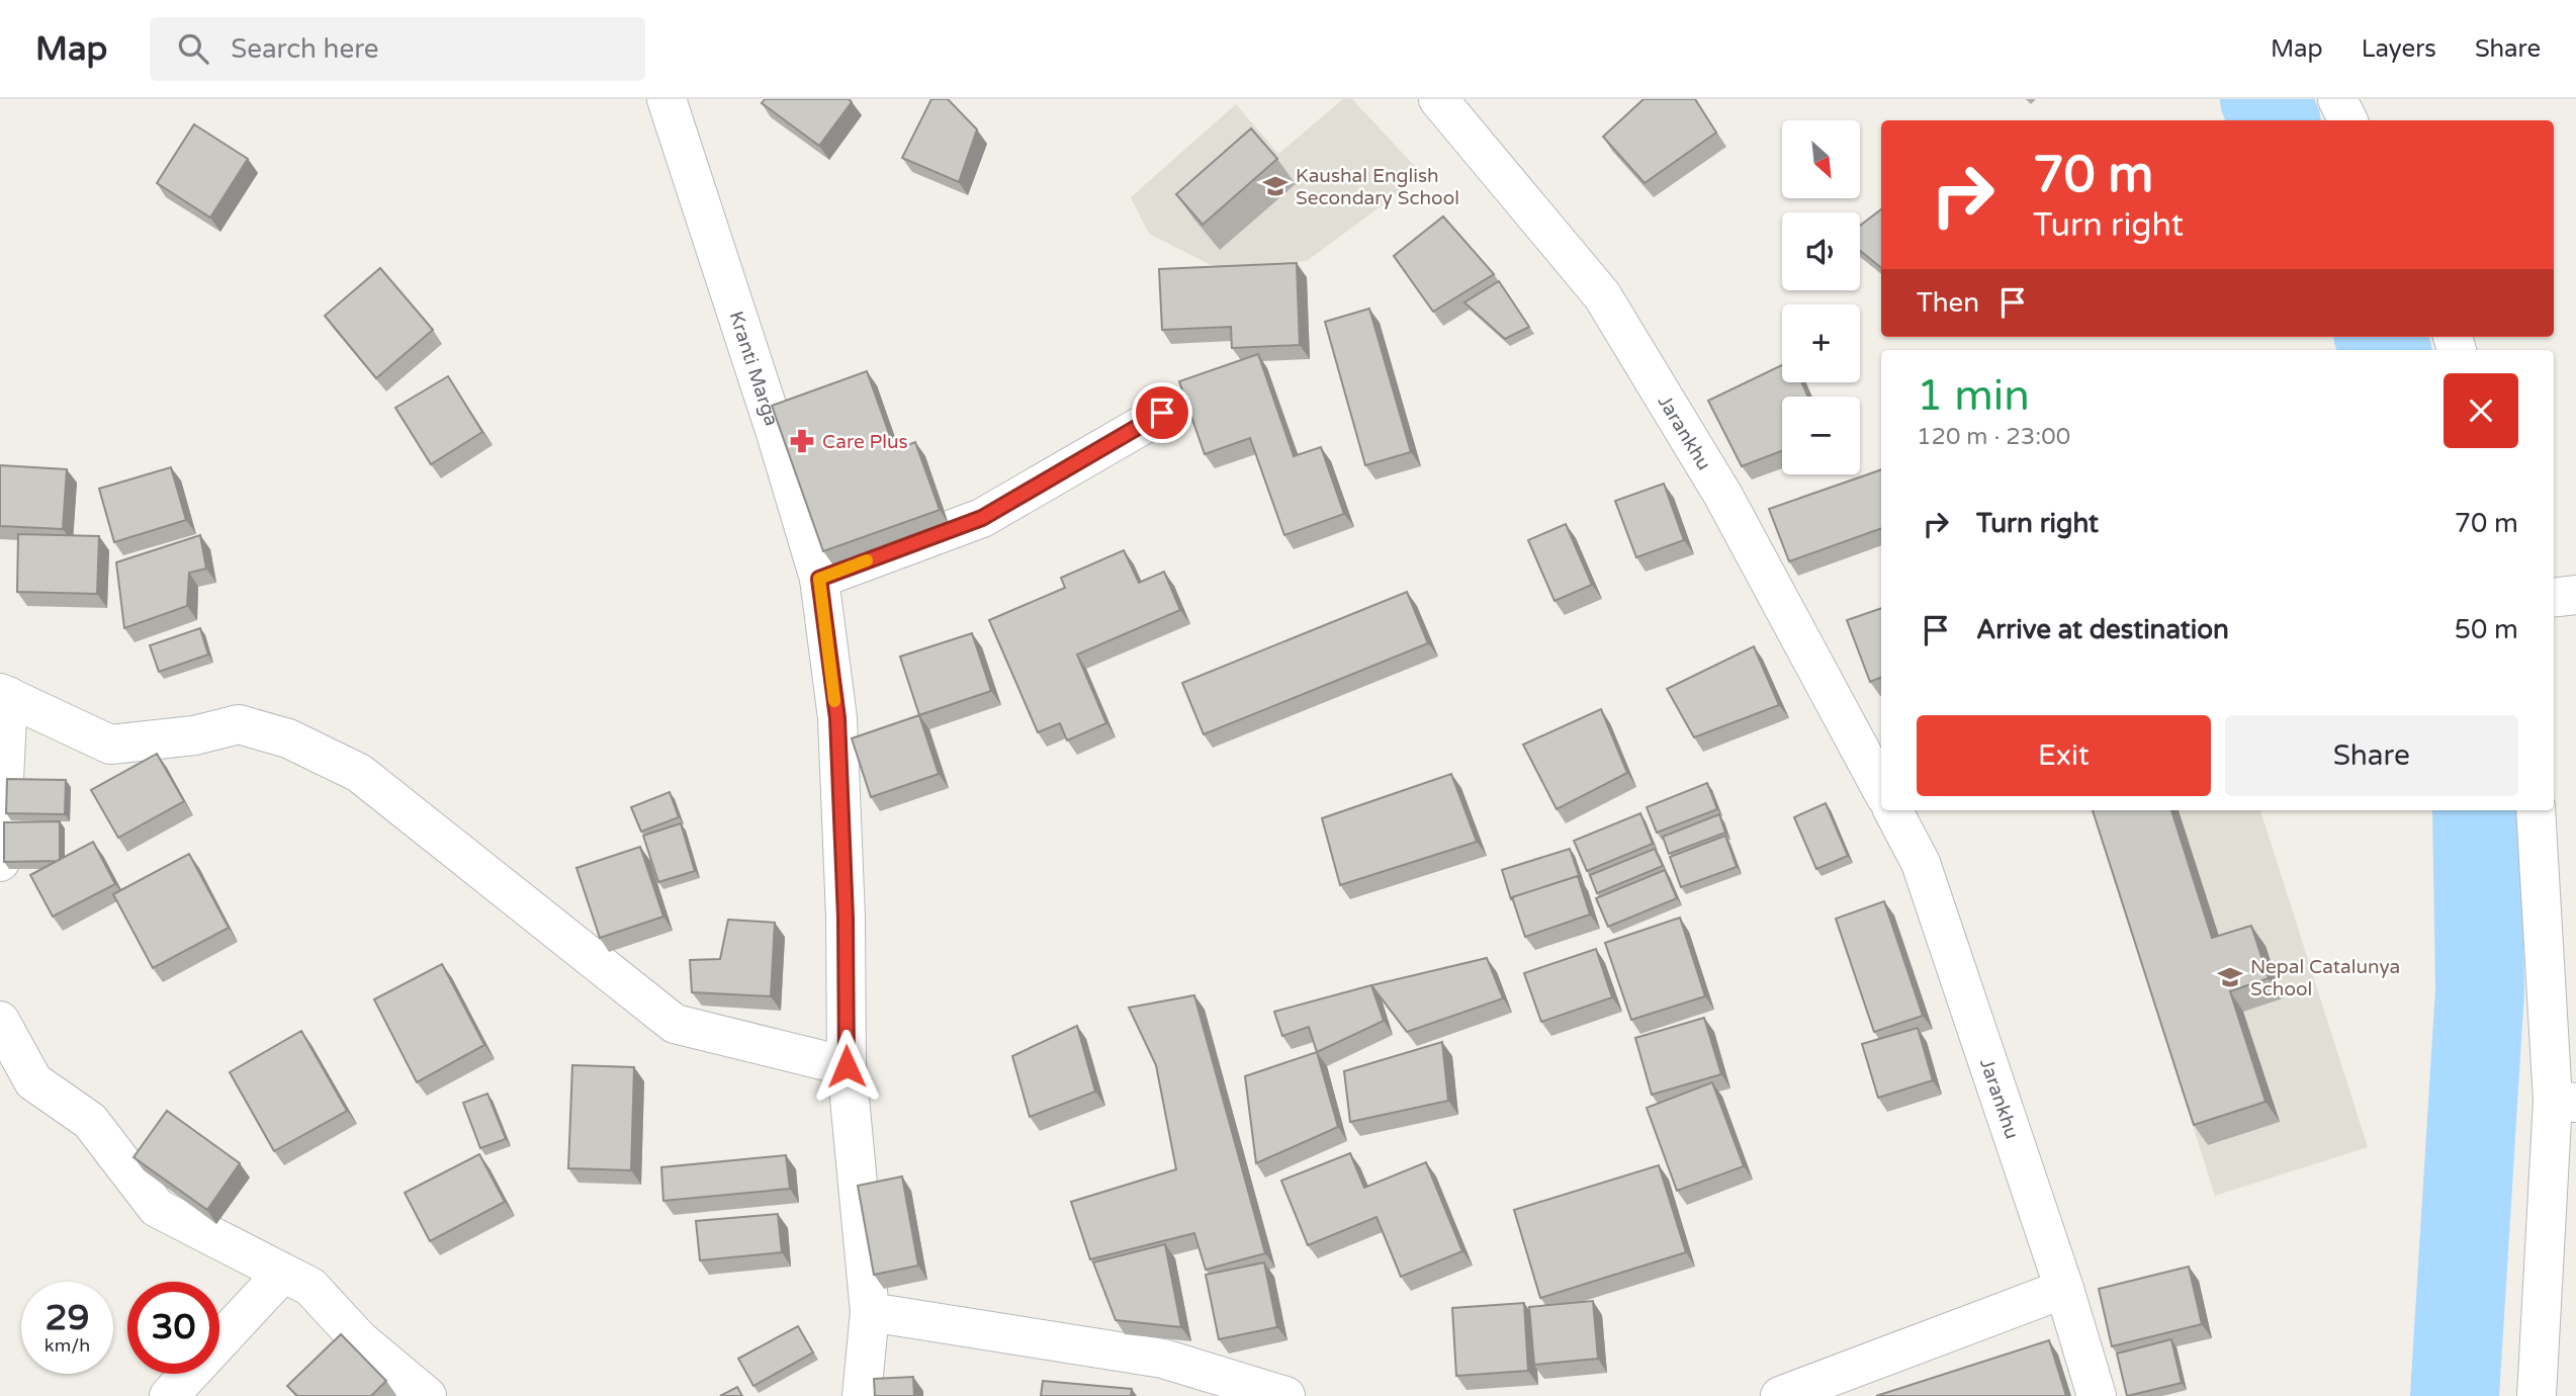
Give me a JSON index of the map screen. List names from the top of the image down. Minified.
{"streets":{"street":["Kranti Marga","Jarankhu"]},"places":{"school or university":["Kaushal English Secondary School","Nepal Catalunya School"],"pharmacy":["Care Plus"]},"north":"bottom right","page":{"header":"Map","search":"Search here","nav":["Map","Layers","Share"],"map_buttons":["+","−"],"turn":["70 m","Turn right"],"then":"Then","heading":["1 min","120 m · 23:00"],"list":[{"name":"Turn right","value":"70 m"},{"name":"Arrive at destination","value":"50 m"}],"buttons":["Exit","Share"],"speed":"29 km/h","limit":"30"}}
